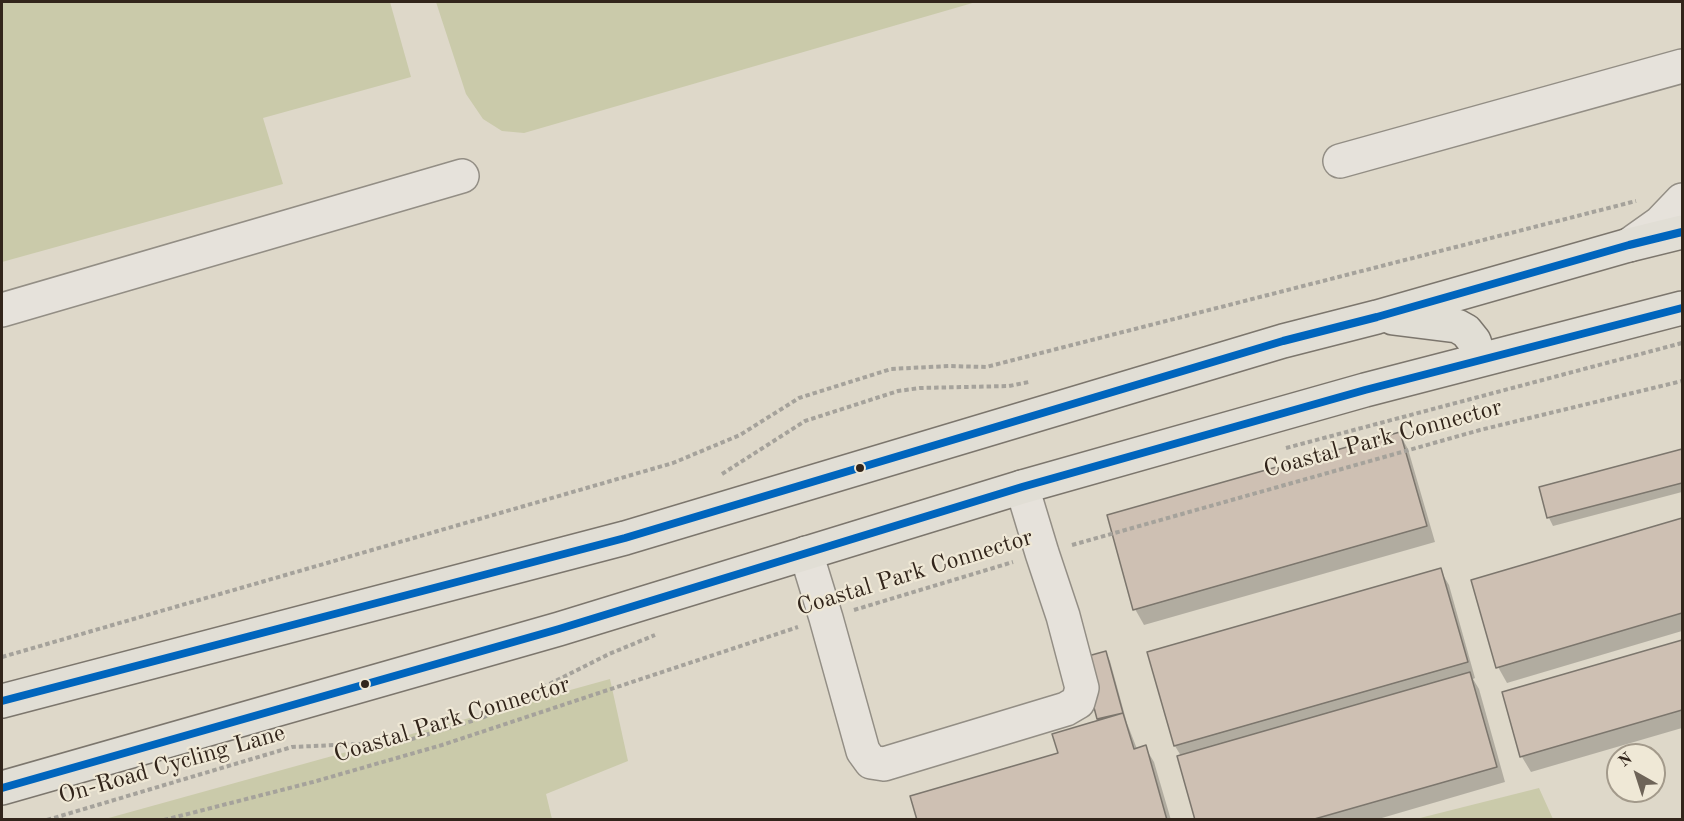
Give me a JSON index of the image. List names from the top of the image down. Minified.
{"streets":{"path":["Coastal Park Connector","On-Road Cycling Lane"]},"north":"top left"}
